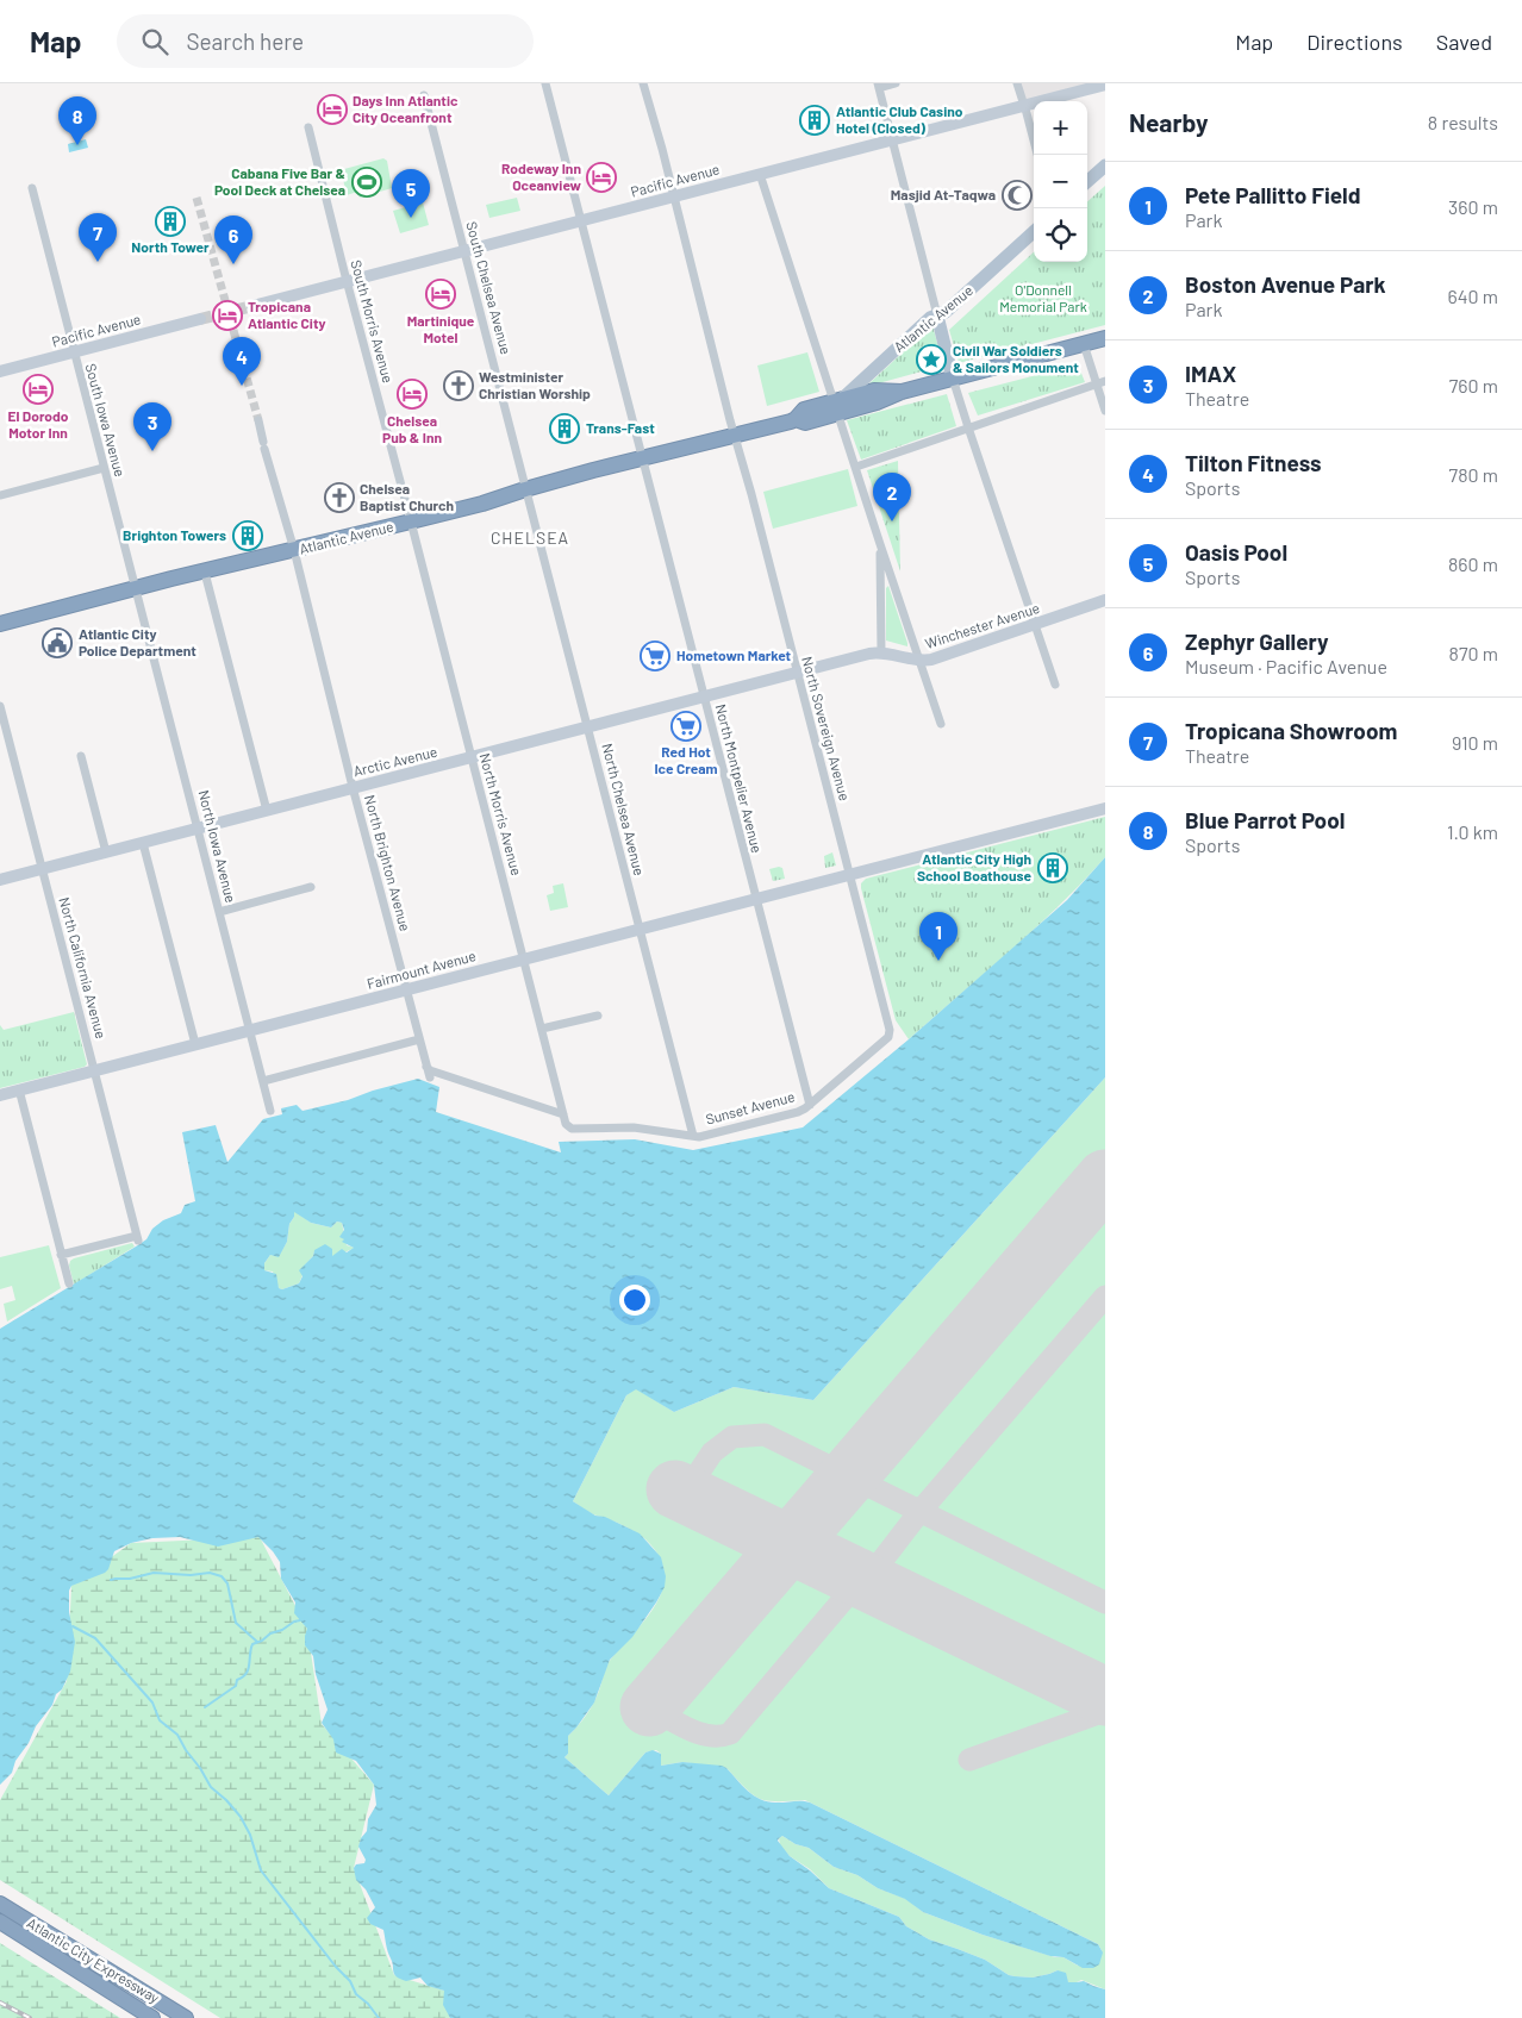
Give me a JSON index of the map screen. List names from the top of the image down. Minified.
{"streets":{"highway":["Atlantic Avenue","Atlantic City Expressway"],"street":["Pacific Avenue","South Chelsea Avenue","South Morris Avenue","South Iowa Avenue","Winchester Avenue","North Sovereign Avenue","Arctic Avenue","North Montpelier Avenue","North Chelsea Avenue","North Morris Avenue","North Iowa Avenue","North Brighton Avenue","North California Avenue","Fairmount Avenue","Sunset Avenue"]},"crossings":[["Pacific Avenue","South Chelsea Avenue"],["Pacific Avenue","South Morris Avenue"],["Pacific Avenue","South Iowa Avenue"],["Pacific Avenue","North Sovereign Avenue"],["Pacific Avenue","North Montpelier Avenue"],["South Chelsea Avenue","Atlantic Avenue"],["South Chelsea Avenue","North Chelsea Avenue"],["Atlantic Avenue","South Morris Avenue"],["Atlantic Avenue","South Iowa Avenue"],["Atlantic Avenue","North Sovereign Avenue"],["Atlantic Avenue","North Montpelier Avenue"],["Atlantic Avenue","North Chelsea Avenue"],["Atlantic Avenue","North Morris Avenue"],["Atlantic Avenue","North Iowa Avenue"],["Atlantic Avenue","North Brighton Avenue"],["South Morris Avenue","North Morris Avenue"],["South Iowa Avenue","North Iowa Avenue"],["Winchester Avenue","North Sovereign Avenue"],["Winchester Avenue","Arctic Avenue"],["North Sovereign Avenue","Arctic Avenue"],["North Sovereign Avenue","Fairmount Avenue"],["North Sovereign Avenue","Sunset Avenue"],["Arctic Avenue","North Montpelier Avenue"],["Arctic Avenue","North Chelsea Avenue"],["Arctic Avenue","North Morris Avenue"],["Arctic Avenue","North Iowa Avenue"],["Arctic Avenue","North Brighton Avenue"],["Arctic Avenue","North California Avenue"],["North Montpelier Avenue","Fairmount Avenue"],["North Montpelier Avenue","Sunset Avenue"],["North Chelsea Avenue","Fairmount Avenue"],["North Chelsea Avenue","Sunset Avenue"],["North Morris Avenue","Fairmount Avenue"],["North Morris Avenue","Sunset Avenue"],["North Iowa Avenue","Fairmount Avenue"],["North Brighton Avenue","Fairmount Avenue"],["North Brighton Avenue","Sunset Avenue"],["North California Avenue","Fairmount Avenue"]],"districts":["CHELSEA"],"parks":["O'Donnell Memorial Park"],"places":{"hotel":["Days Inn Atlantic City Oceanfront","Rodeway Inn Oceanview","Martinique Motel","Tropicana Atlantic City","El Dorodo Motor Inn","Chelsea Pub & Inn"],"building":["Atlantic Club Casino Hotel (Closed)","North Tower","Trans-Fast","Brighton Towers","Atlantic City High School Boathouse"],"sports":["Cabana Five Bar & Pool Deck at Chelsea"],"mosque":["Masjid At-Taqwa"],"place":["Civil War Soldiers & Sailors Monument"],"church":["Westminister Christian Worship","Chelsea Baptist Church"],"public building":["Atlantic City Police Department"],"supermarket":["Hometown Market","Red Hot Ice Cream"]},"page":{"header":"Map","search":"Search here","nav":["Map","Directions","Saved"],"heading":["Nearby","8 results"],"pins":["8","5","7","6","4","3","2","1"],"map_buttons":["+","−"],"list":[{"mark":"1","name":"Pete Pallitto Field","note":"Park","value":"360 m"},{"mark":"2","name":"Boston Avenue Park","note":"Park","value":"640 m"},{"mark":"3","name":"IMAX","note":"Theatre","value":"760 m"},{"mark":"4","name":"Tilton Fitness","note":"Sports","value":"780 m"},{"mark":"5","name":"Oasis Pool","note":"Sports","value":"860 m"},{"mark":"6","name":"Zephyr Gallery","note":"Museum · Pacific Avenue","value":"870 m"},{"mark":"7","name":"Tropicana Showroom","note":"Theatre","value":"910 m"},{"mark":"8","name":"Blue Parrot Pool","note":"Sports","value":"1.0 km"}]}}
